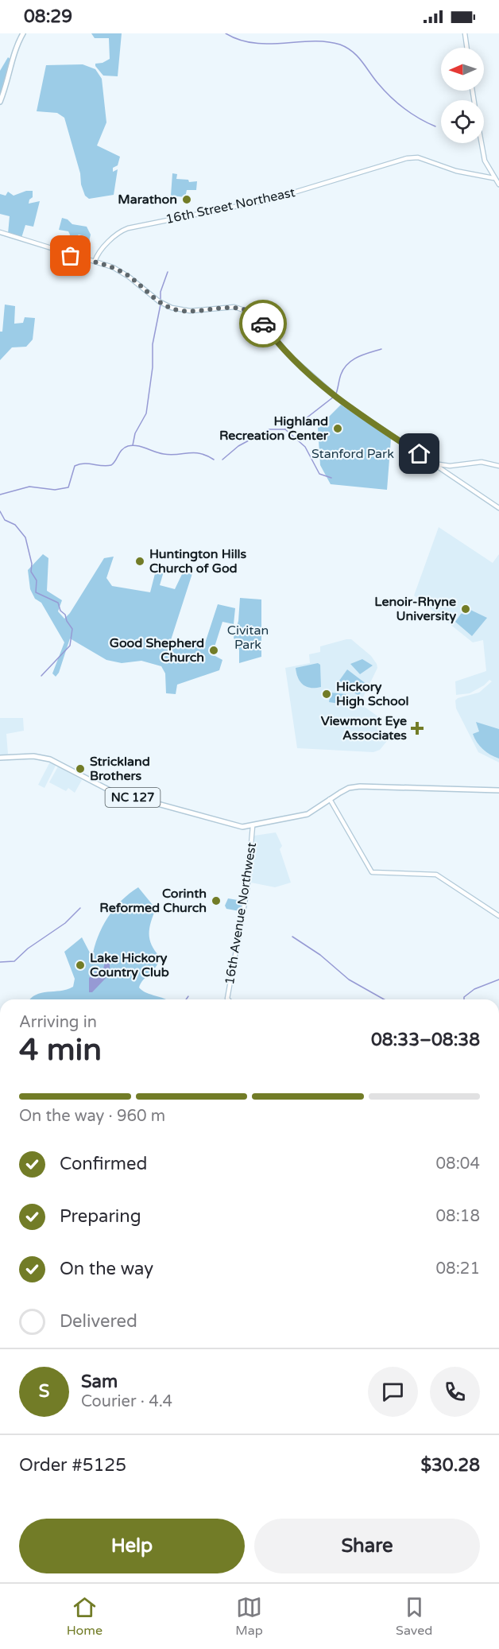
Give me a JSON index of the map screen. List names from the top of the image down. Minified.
{"streets":{"main road":["16th Street Northeast","NC 127","16th Avenue Northwest"]},"crossings":[["NC 127","16th Avenue Northwest"]],"parks":["Stanford Park","Civitan Park"],"places":{"other":["Marathon","Highland Recreation Center","Huntington Hills Church of God","Lenoir-Rhyne University","Good Shepherd Church","Hickory High School","Strickland Brothers","Corinth Reformed Church","Lake Hickory Country Club"],"health":["Viewmont Eye Associates"]},"north":"left","page":{"status":"08:29","heading":["4 min","Arriving in","08:33–08:38"],"panel":["Sam","Courier · 4.4","Order #5125","$30.28"],"bar":"On the way · 960 m","list":[["Confirmed","08:04"],["Preparing","08:18"],["On the way","08:21"],"Delivered"],"round":"S","buttons":["Help","Share"],"tabs":["Home","Map","Saved"]}}
